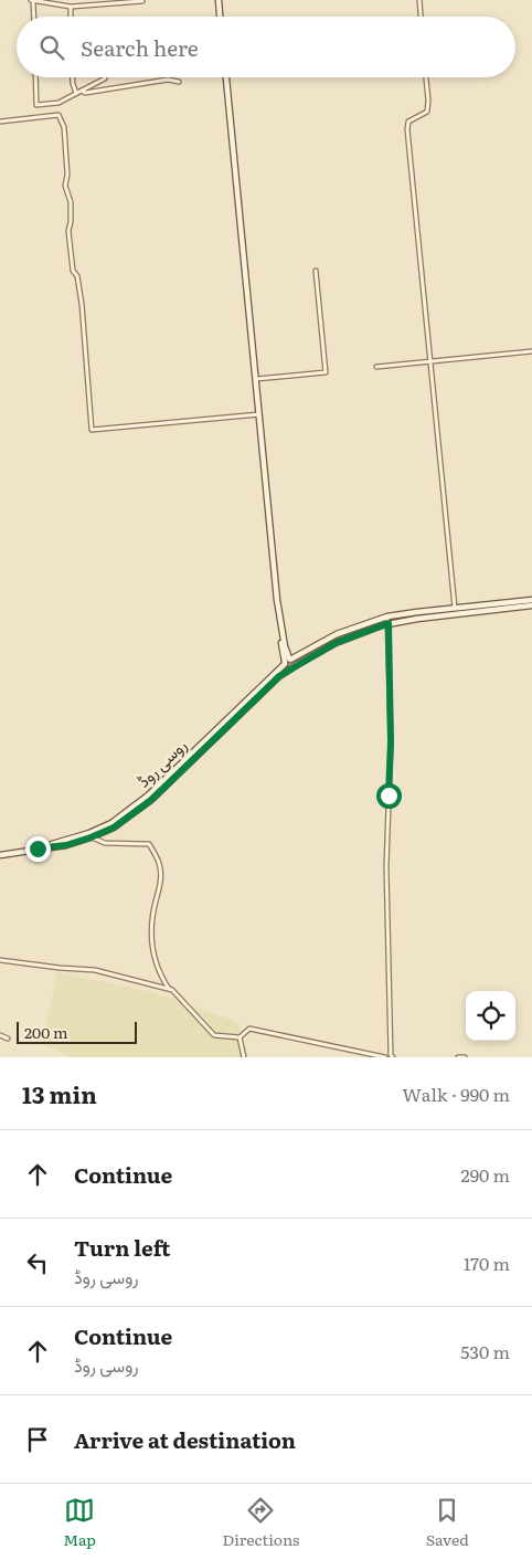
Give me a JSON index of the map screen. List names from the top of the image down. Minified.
{"streets":{"main road":["روسی روڈ"]},"scale_bar":"200 m","page":{"search":"Search here","scale":"200 m","heading":["13 min","Walk · 990 m"],"list":[["Continue","290 m"],["Turn left","روسی روڈ","170 m"],["Continue","روسی روڈ","530 m"],"Arrive at destination"],"nav":["Map","Directions","Saved"]}}
